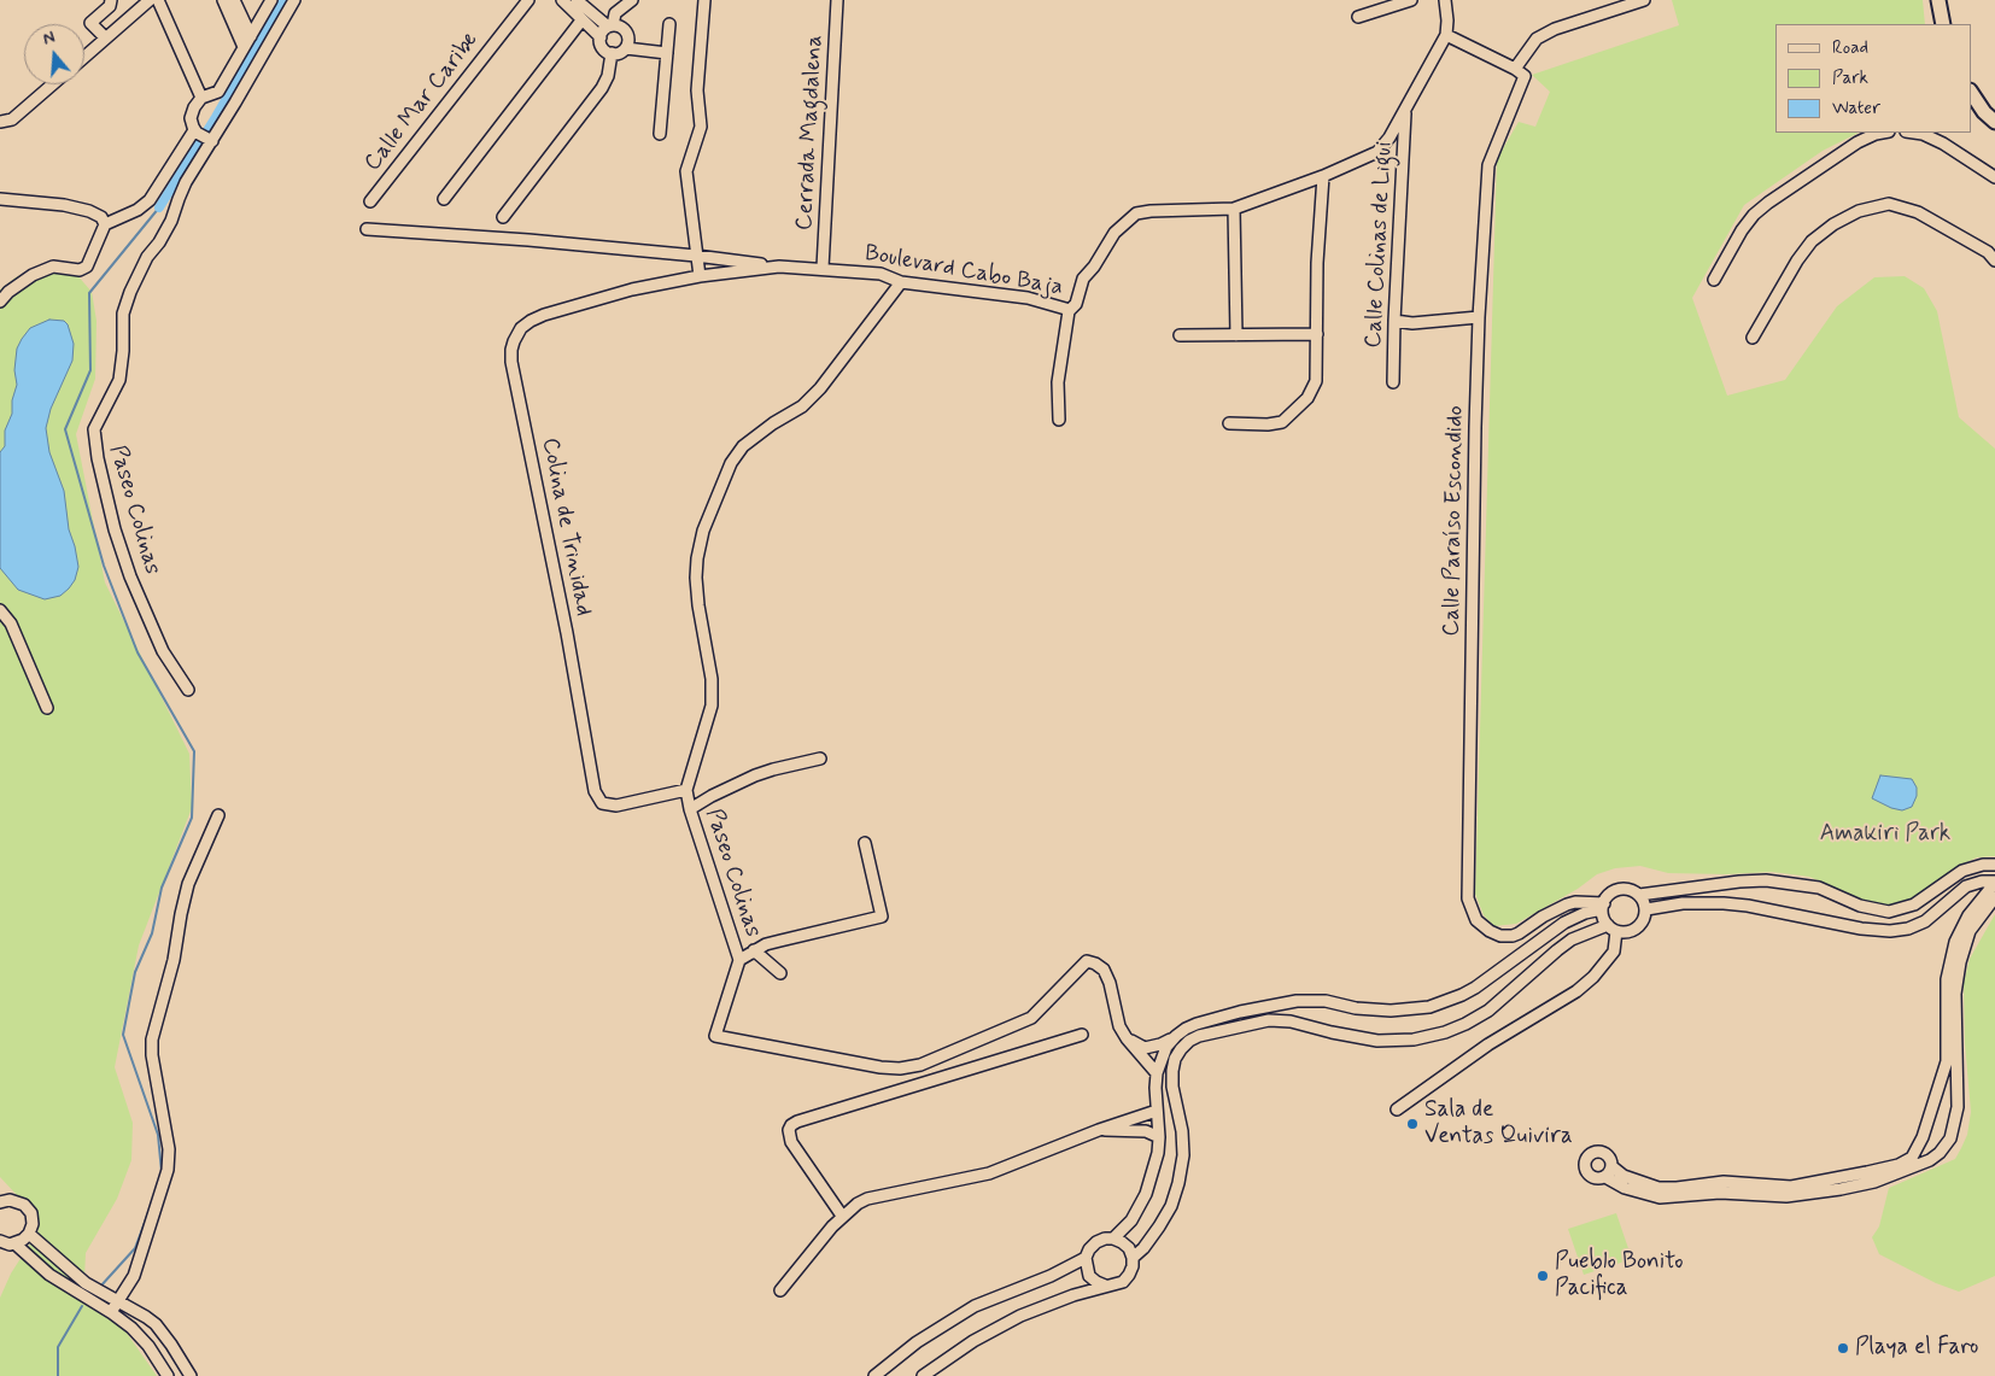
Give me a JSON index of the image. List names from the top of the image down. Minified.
{"streets":{"street":["Calle Mar Caribe","Cerrada Magdalena","Calle Colinas de Ligui","Boulevard Cabo Baja","Paseo Colinas","Calle Paraíso Escondido","Colina de Trinidad"]},"crossings":[["Cerrada Magdalena","Boulevard Cabo Baja"],["Calle Colinas de Ligui","Boulevard Cabo Baja"],["Boulevard Cabo Baja","Paseo Colinas"],["Boulevard Cabo Baja","Colina de Trinidad"],["Paseo Colinas","Colina de Trinidad"]],"parks":["Amakiri Park"],"places":["Sala de Ventas Quivira","Pueblo Bonito Pacifica","Playa el Faro"],"legend":["Road","Park","Water"],"north":"top"}
